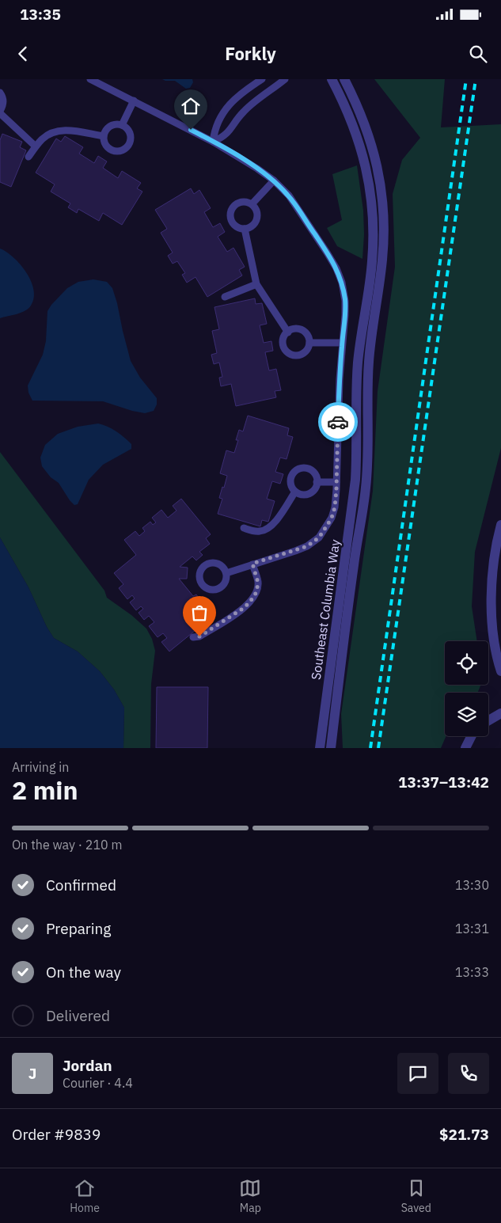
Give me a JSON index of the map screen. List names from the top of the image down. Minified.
{"streets":{"street":["Southeast Columbia Way"]},"page":{"status":"13:35","header":"Forkly","heading":["2 min","Arriving in","13:37–13:42"],"panel":["Jordan","Courier · 4.4","Order #9839","$21.73"],"bar":"On the way · 210 m","list":[["Confirmed","13:30"],["Preparing","13:31"],["On the way","13:33"],"Delivered"],"round":"J","tabs":["Home","Map","Saved"]}}
